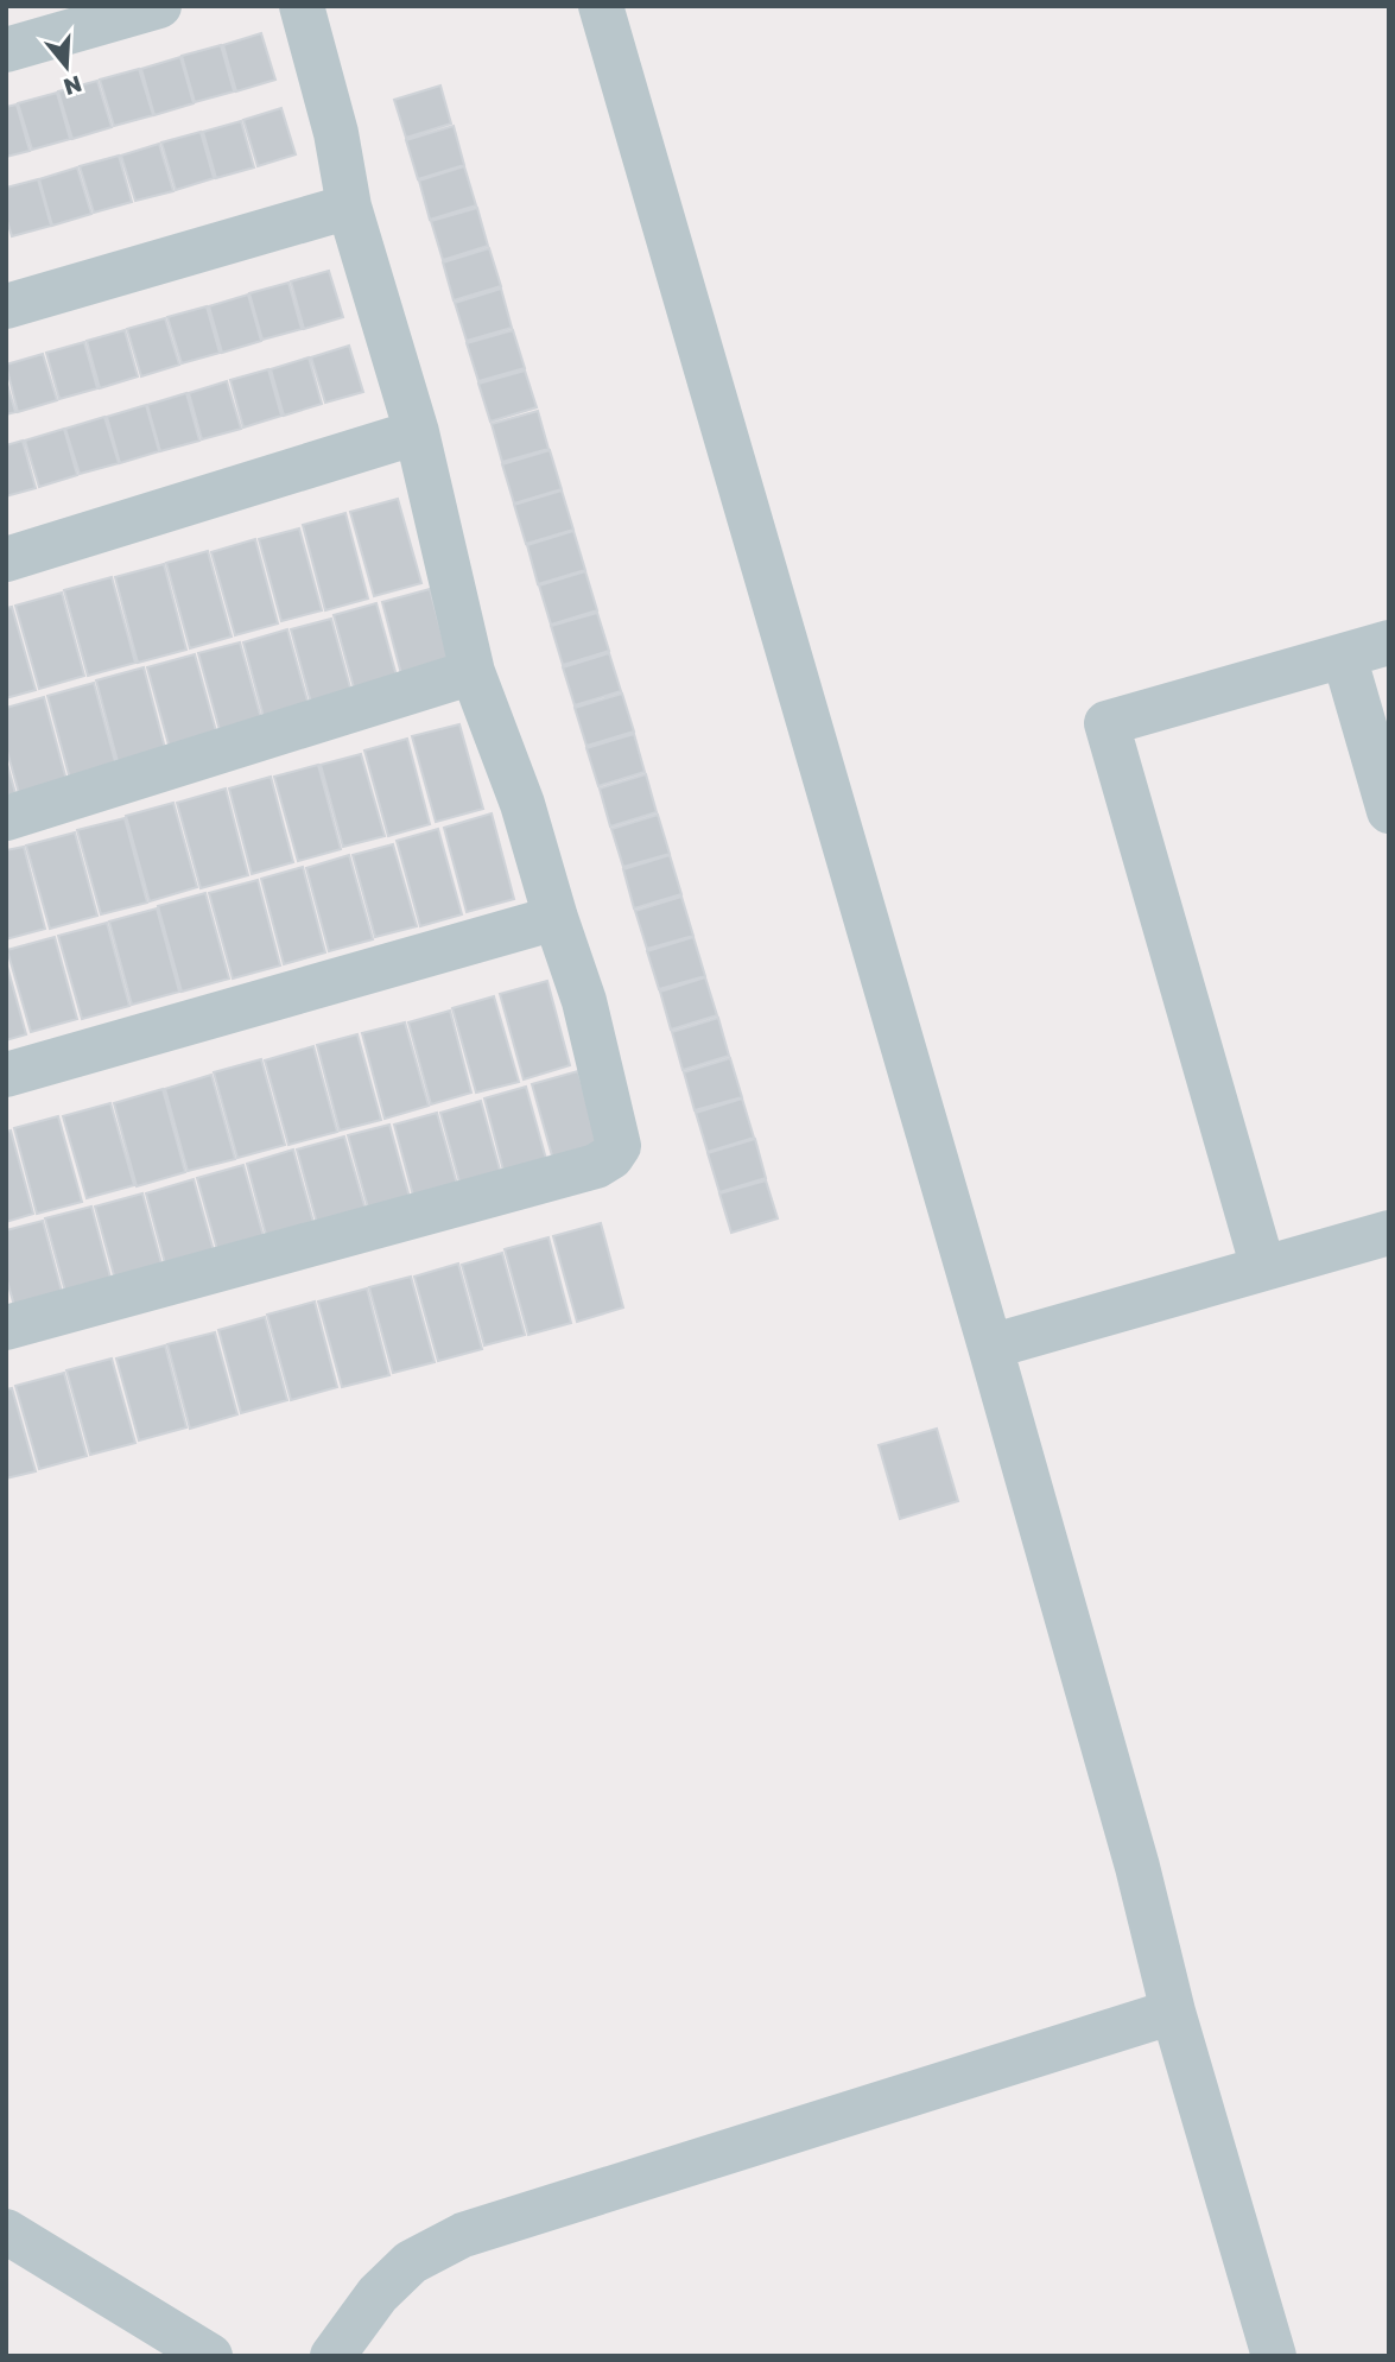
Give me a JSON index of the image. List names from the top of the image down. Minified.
{"north":"bottom"}
